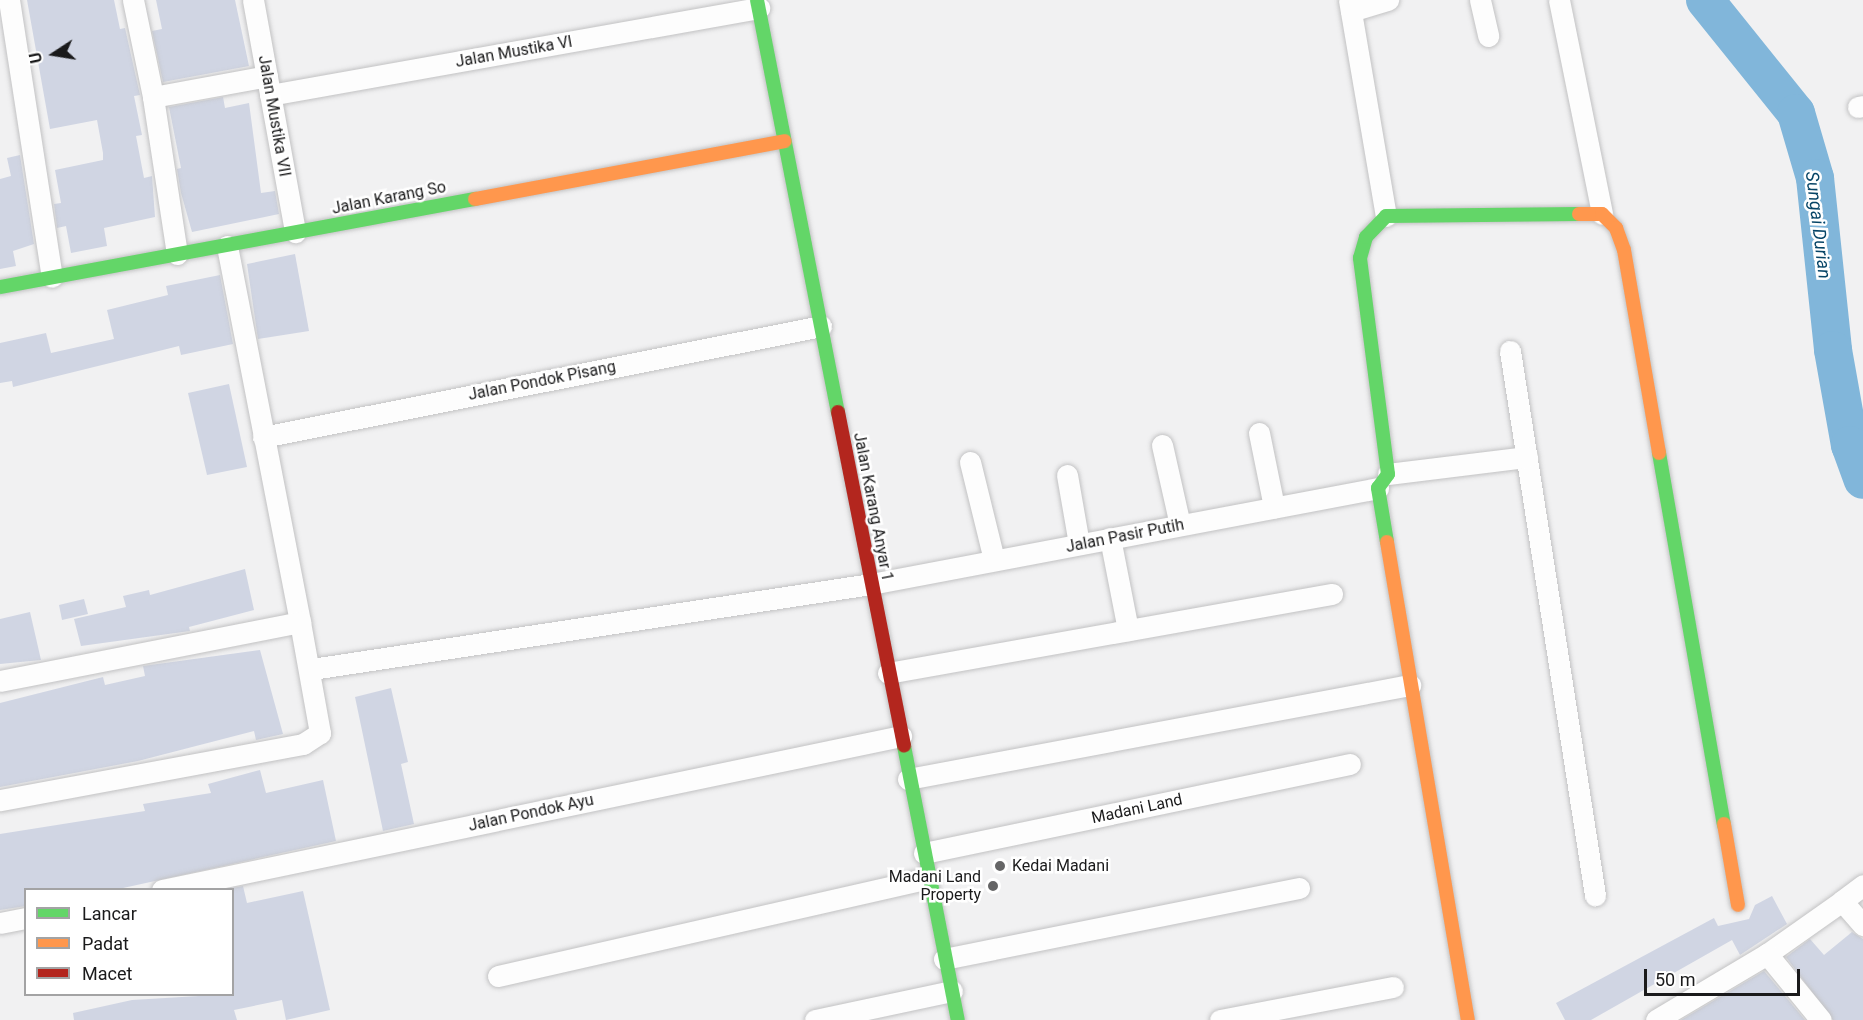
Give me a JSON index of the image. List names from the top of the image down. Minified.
{"streets":{"street":["Jalan Mustika VI","Jalan Mustika VII","Jalan Karang So","Jalan Pondok Pisang","Jalan Karang Anyar 1","Jalan Pasir Putih","Madani Land","Jalan Pondok Ayu"]},"crossings":[["Jalan Mustika VI","Jalan Mustika VII"],["Jalan Mustika VI","Jalan Karang Anyar 1"],["Jalan Mustika VII","Jalan Karang So"],["Jalan Karang So","Jalan Karang Anyar 1"],["Jalan Pondok Pisang","Jalan Karang Anyar 1"],["Jalan Karang Anyar 1","Jalan Pasir Putih"],["Jalan Karang Anyar 1","Madani Land"],["Jalan Karang Anyar 1","Jalan Pondok Ayu"]],"water":["Sungai Durian"],"places":["Kedai Madani","Madani Land Property"],"legend":["Lancar","Padat","Macet"],"scale_bar":"50 m","north":"left"}
